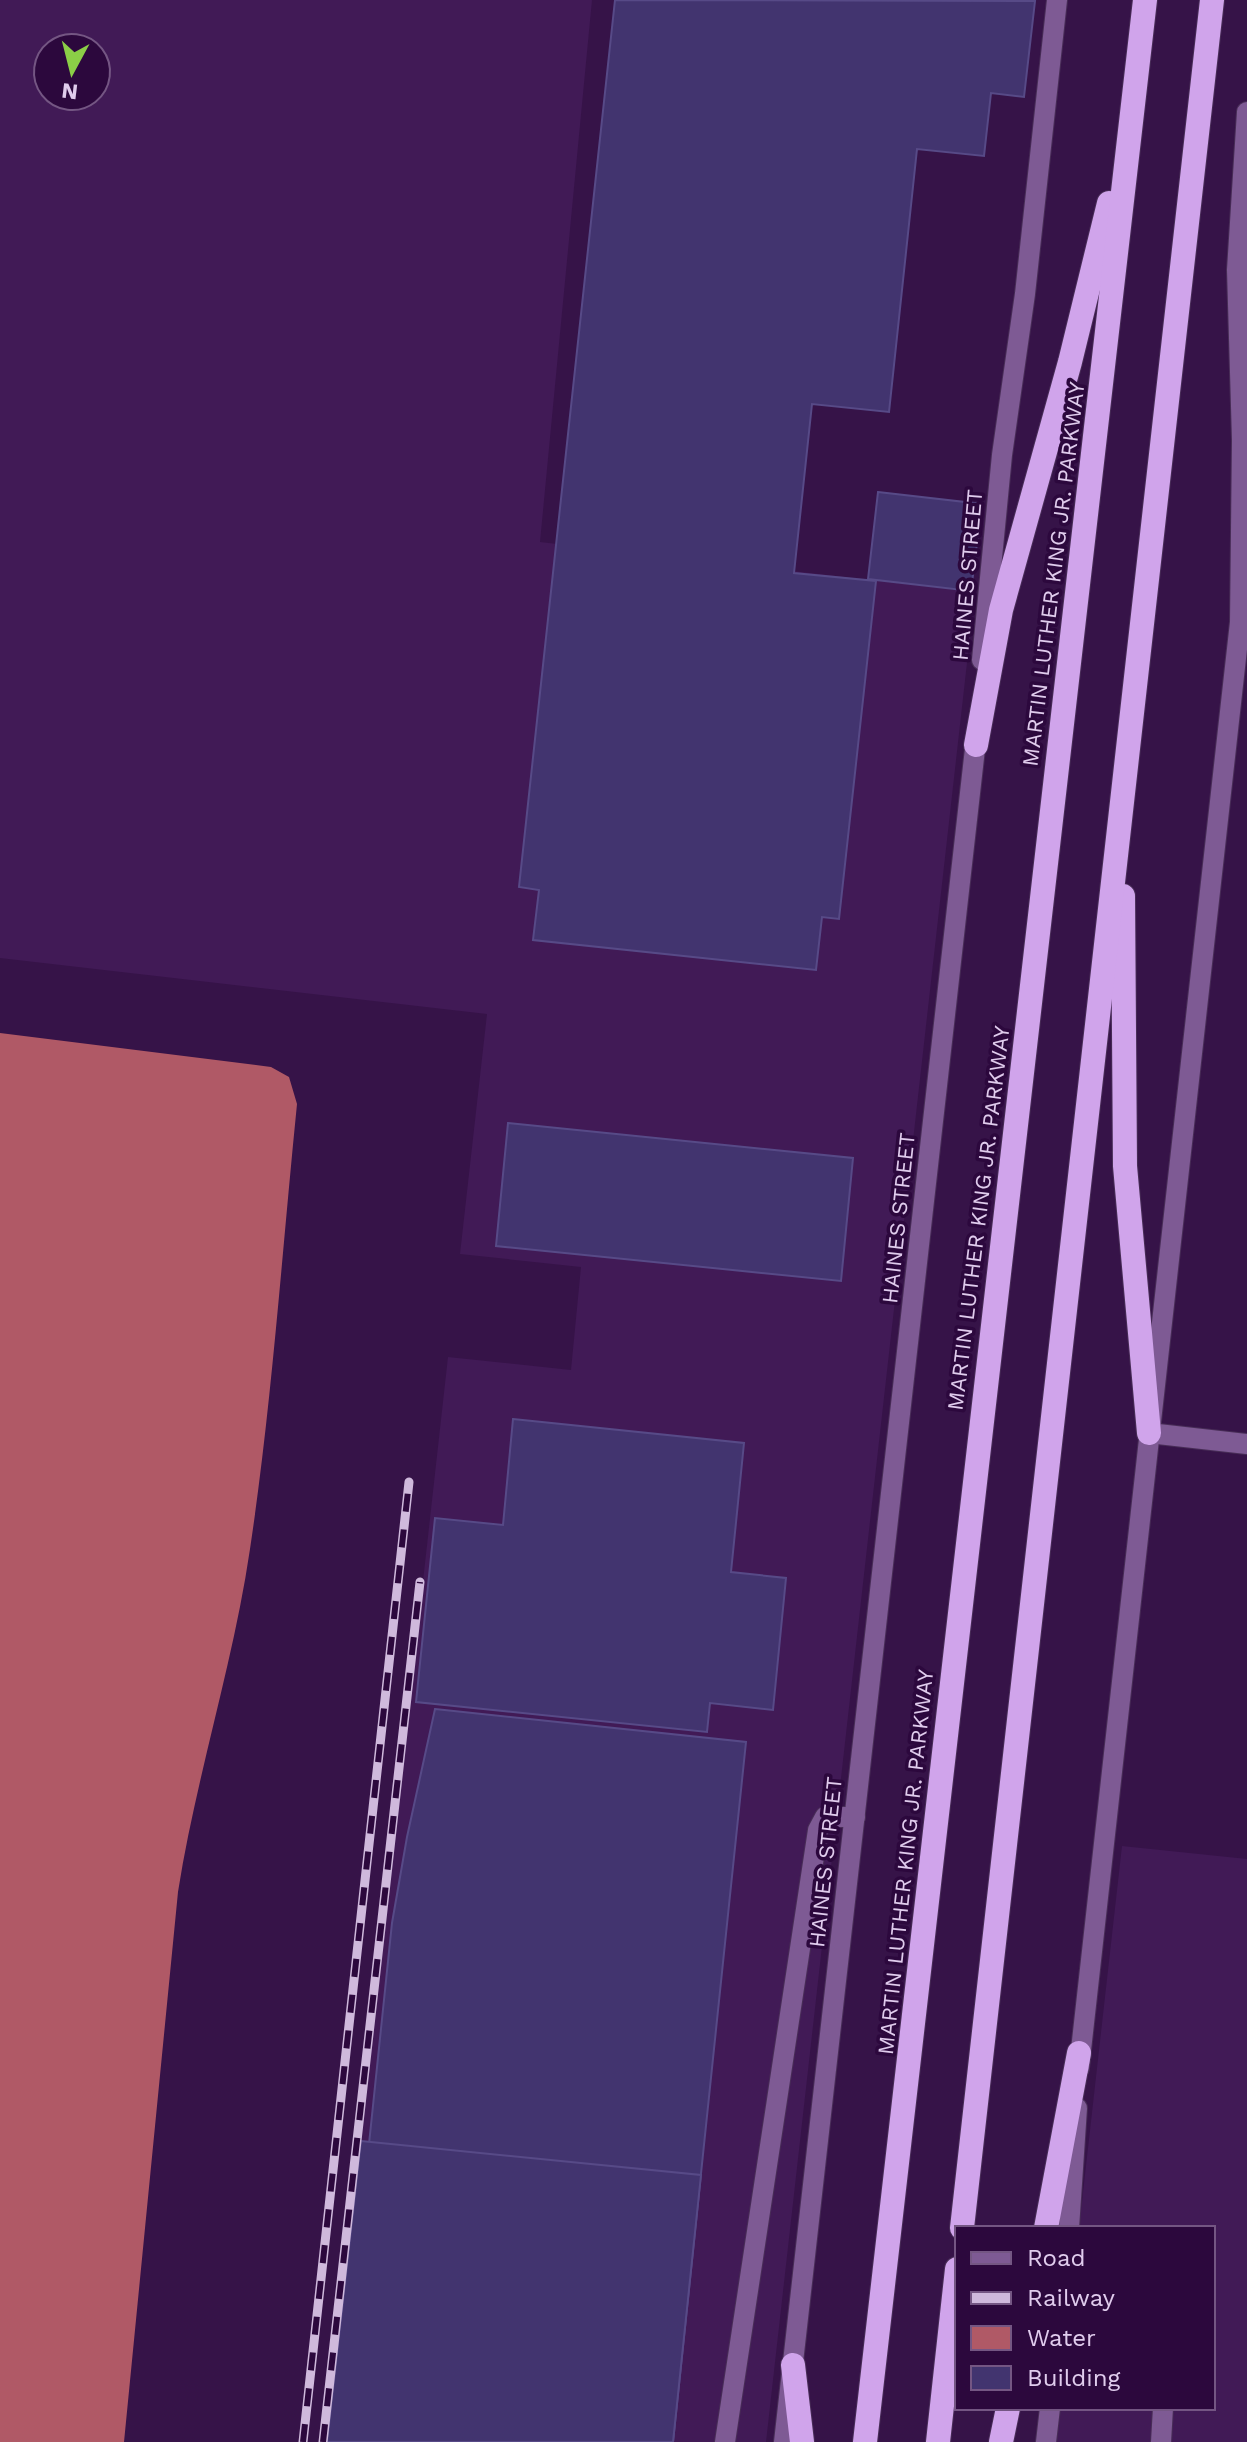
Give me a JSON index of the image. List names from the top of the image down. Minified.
{"streets":{"highway":["MARTIN LUTHER KING JR. PARKWAY"],"street":["HAINES STREET"]},"legend":["Road","Railway","Water","Building"],"north":"bottom"}
